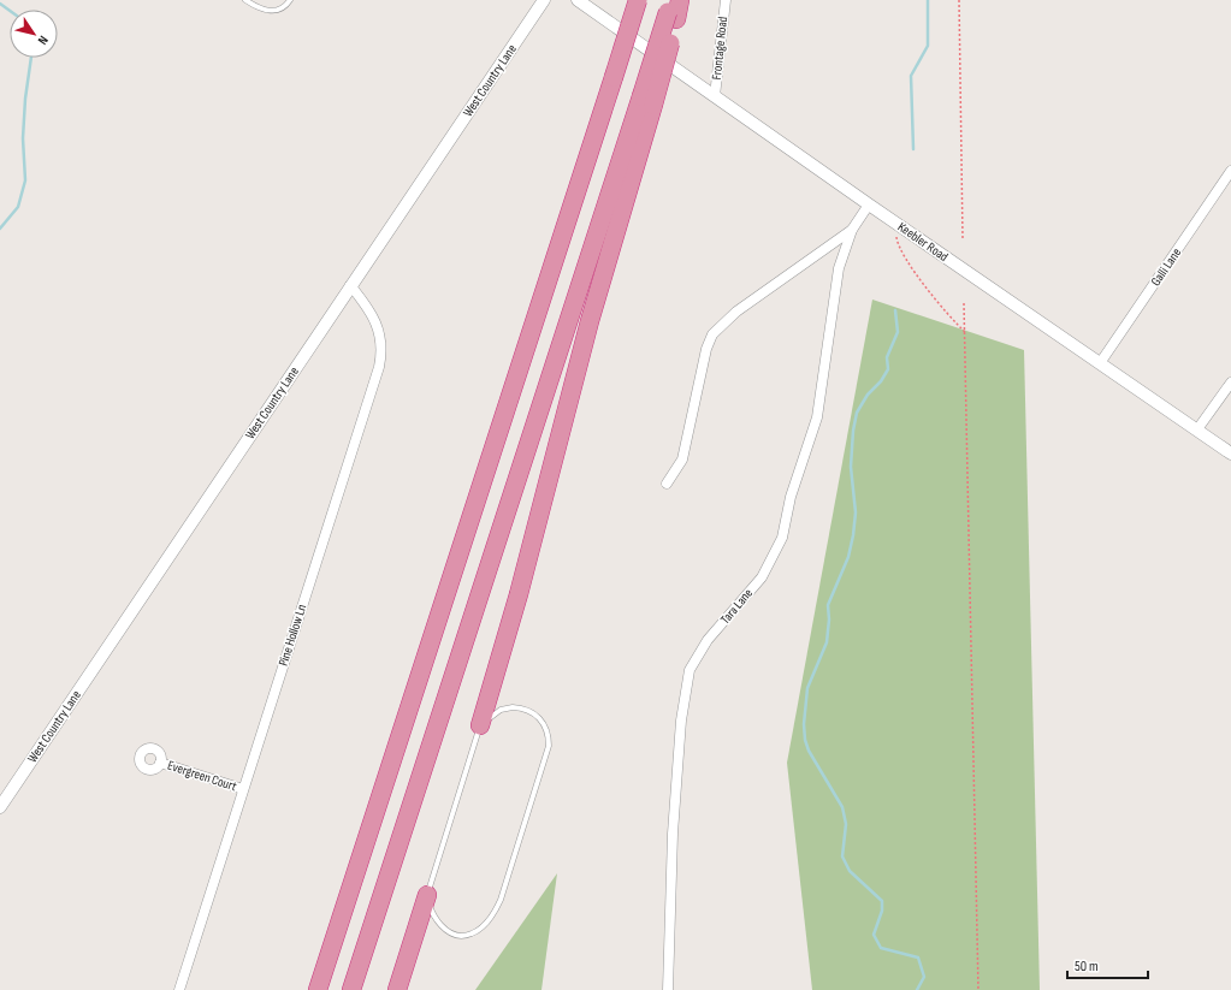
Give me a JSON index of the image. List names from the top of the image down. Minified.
{"streets":{"street":["Frontage Road","West Country Lane","Keebler Road","Galli Lane","Tara Lane","Pine Hollow Ln","Evergreen Court"]},"crossings":[["Frontage Road","Keebler Road"],["West Country Lane","Pine Hollow Ln"],["Keebler Road","Galli Lane"],["Keebler Road","Tara Lane"],["Pine Hollow Ln","Evergreen Court"]],"scale_bar":"50 m","north":"bottom right"}
